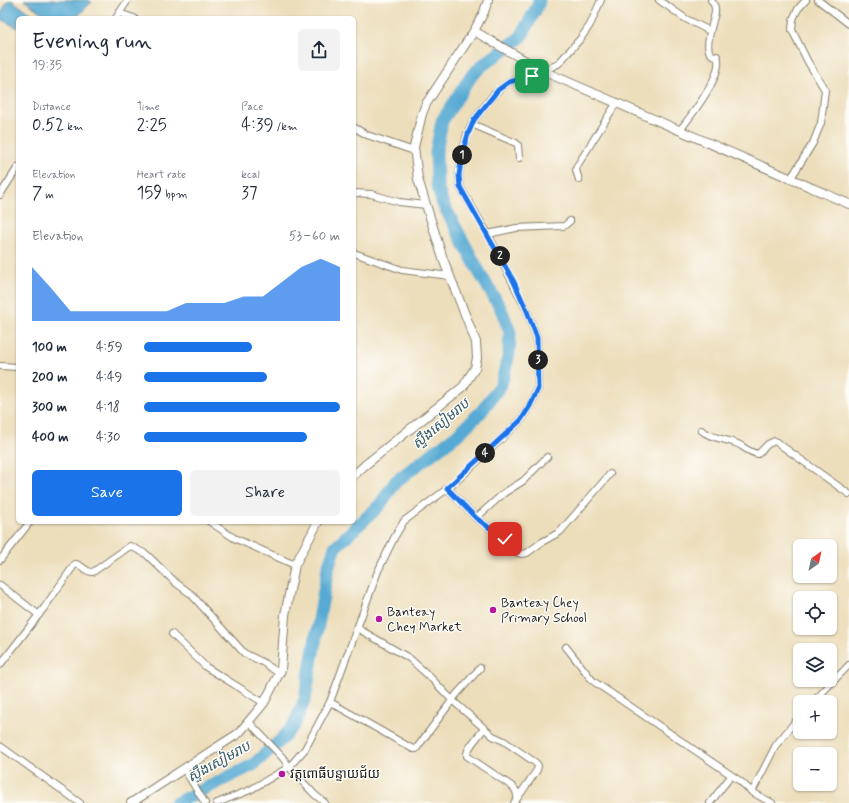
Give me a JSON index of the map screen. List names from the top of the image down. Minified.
{"water":["ស្ទឹងសៀមរាប"],"places":["Banteay Chey Primary School","Banteay Chey Market","វត្តពោធិ៍បន្ទាយជ័យ"],"north":"top right","page":{"heading":["Evening run","19:35"],"stats":[["Distance","0.52 km"],["Time","2:25"],["Pace","4:39 /km"],["Elevation","7 m"],["Heart rate","159 bpm"],["kcal","37"]],"pins":["1","2","3","4"],"chart":["Elevation","53–60 m"],"list":[{"name":"100 m","note":"4:59"},{"name":"200 m","note":"4:49"},{"name":"300 m","note":"4:18"},{"name":"400 m","note":"4:30"}],"buttons":["Save","Share"],"map_buttons":["+","−"]}}
